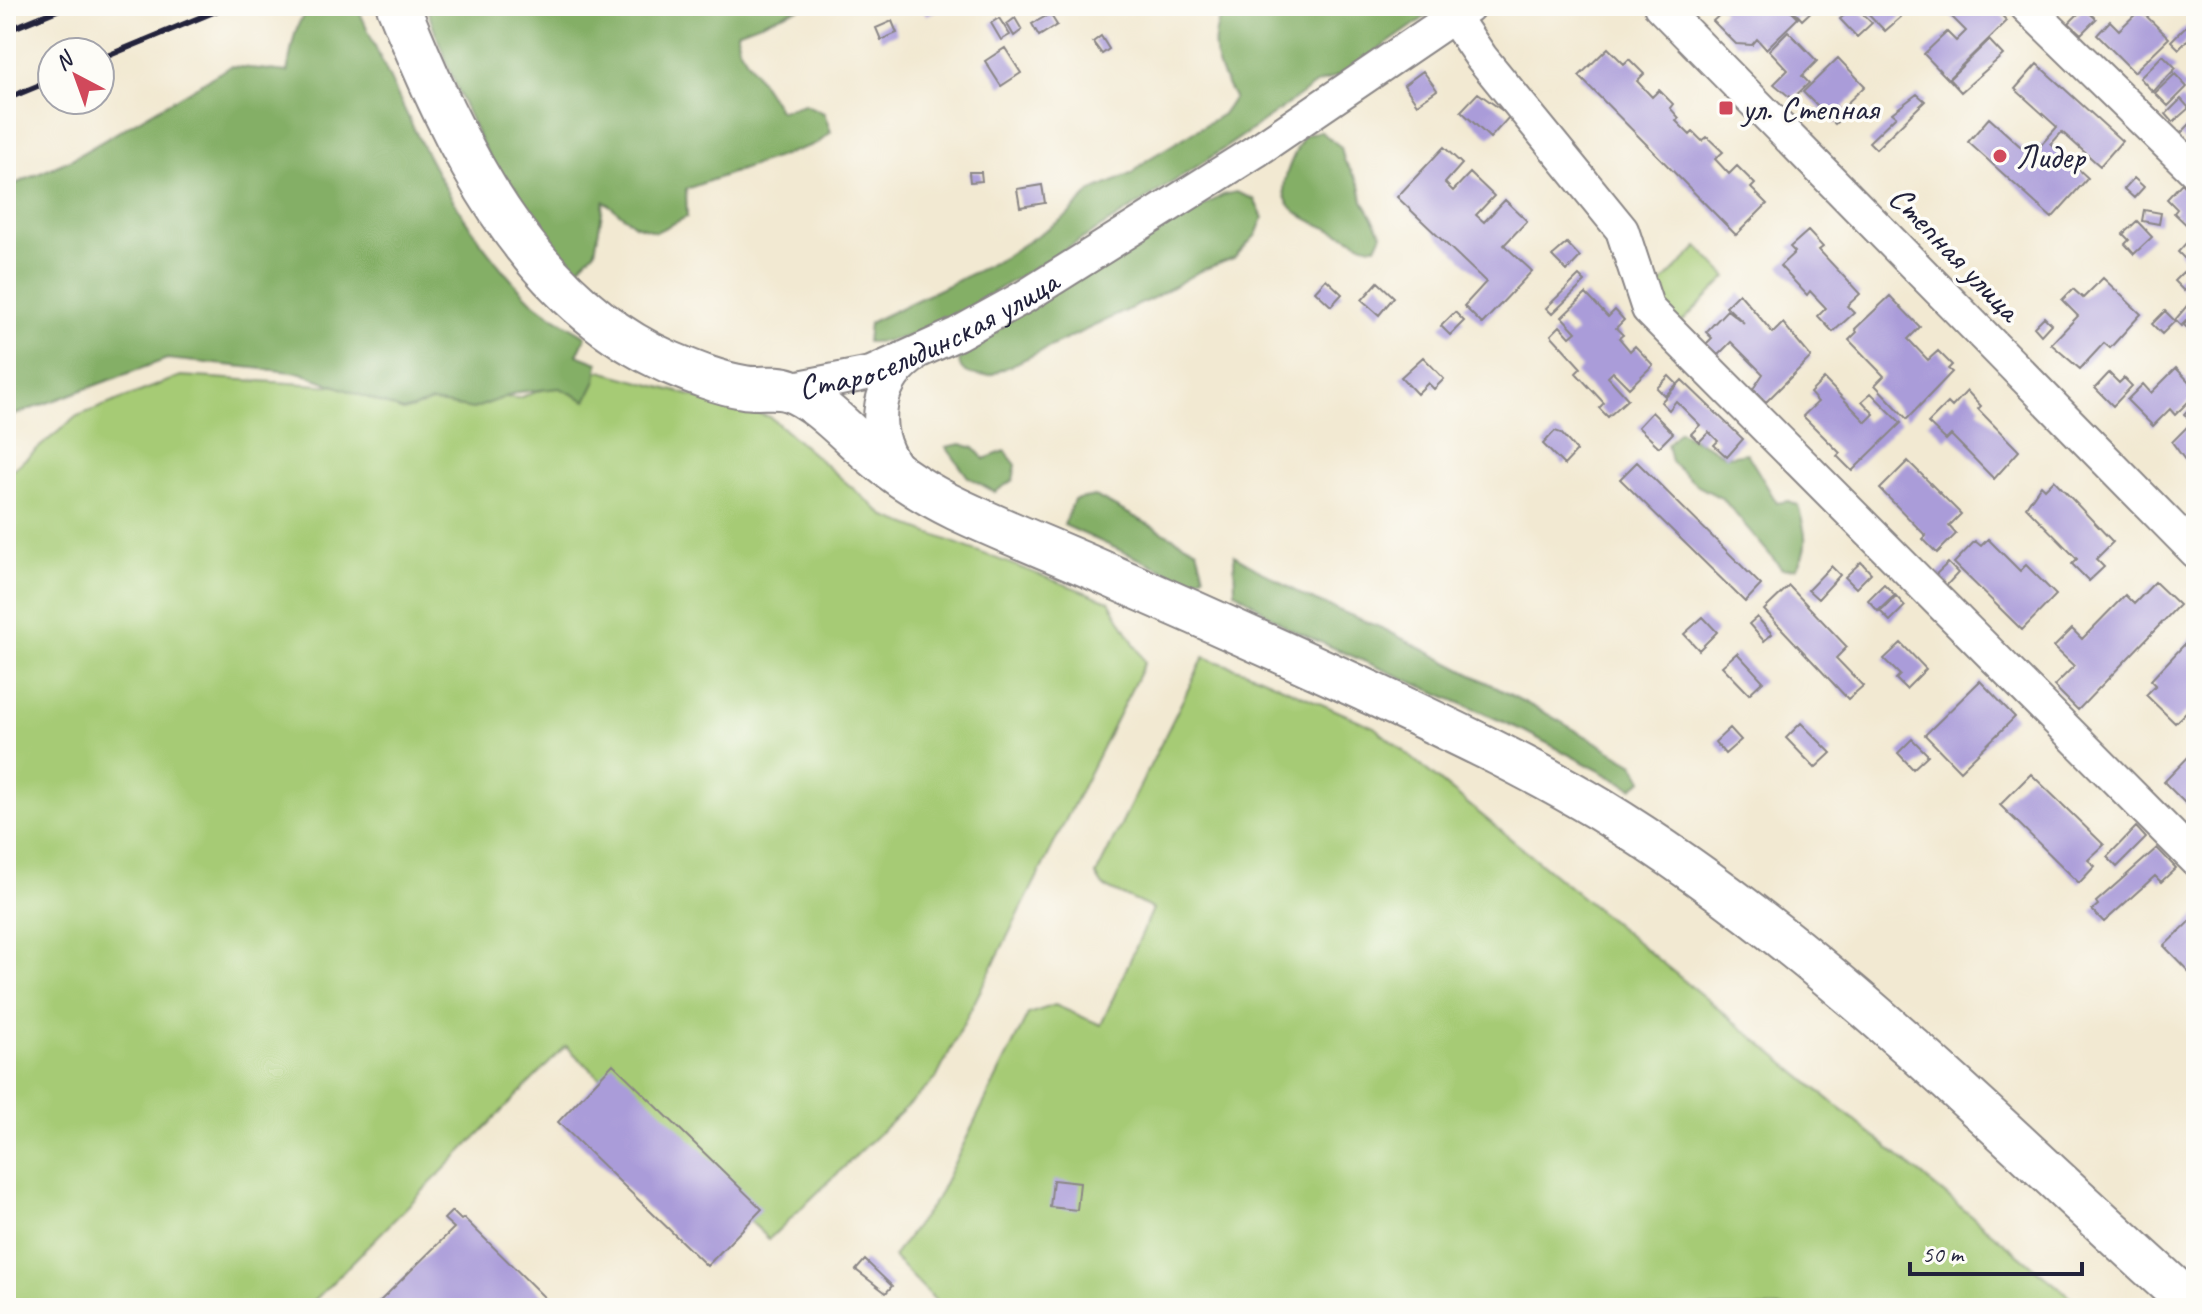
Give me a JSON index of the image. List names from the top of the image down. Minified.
{"streets":{"main road":["Старосельдинская улица"],"street":["Степная улица"]},"places":{"transit":["ул. Степная"],"other":["Лидер"]},"scale_bar":"50 m","north":"top left"}
